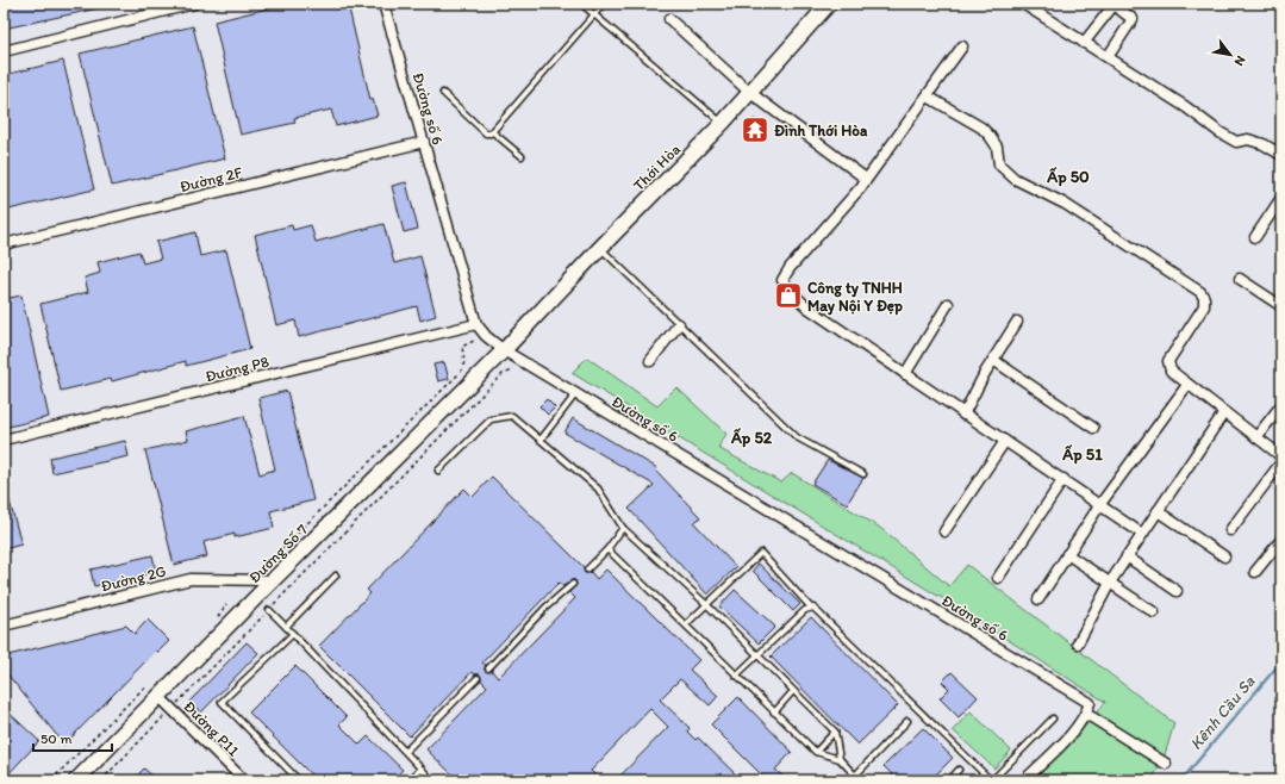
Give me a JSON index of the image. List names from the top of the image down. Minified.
{"streets":{"street":["Đường số 6","Thới Hòa","Đường 2F","Đường P8","Đường Số 7","Đường 2G","Đường P11"]},"crossings":[["Đường số 6","Thới Hòa"],["Đường số 6","Đường 2F"],["Đường số 6","Đường P8"],["Đường số 6","Đường Số 7"],["Thới Hòa","Đường Số 7"],["Đường Số 7","Đường 2G"],["Đường Số 7","Đường P11"]],"districts":["Ấp 50","Ấp 52","Ấp 51"],"water":["Kênh Cầu Sa"],"places":{"temple":["Đình Thới Hòa"],"shop":["Công ty TNHH May Nội Y Đẹp"]},"scale_bar":"50 m","north":"bottom right"}
